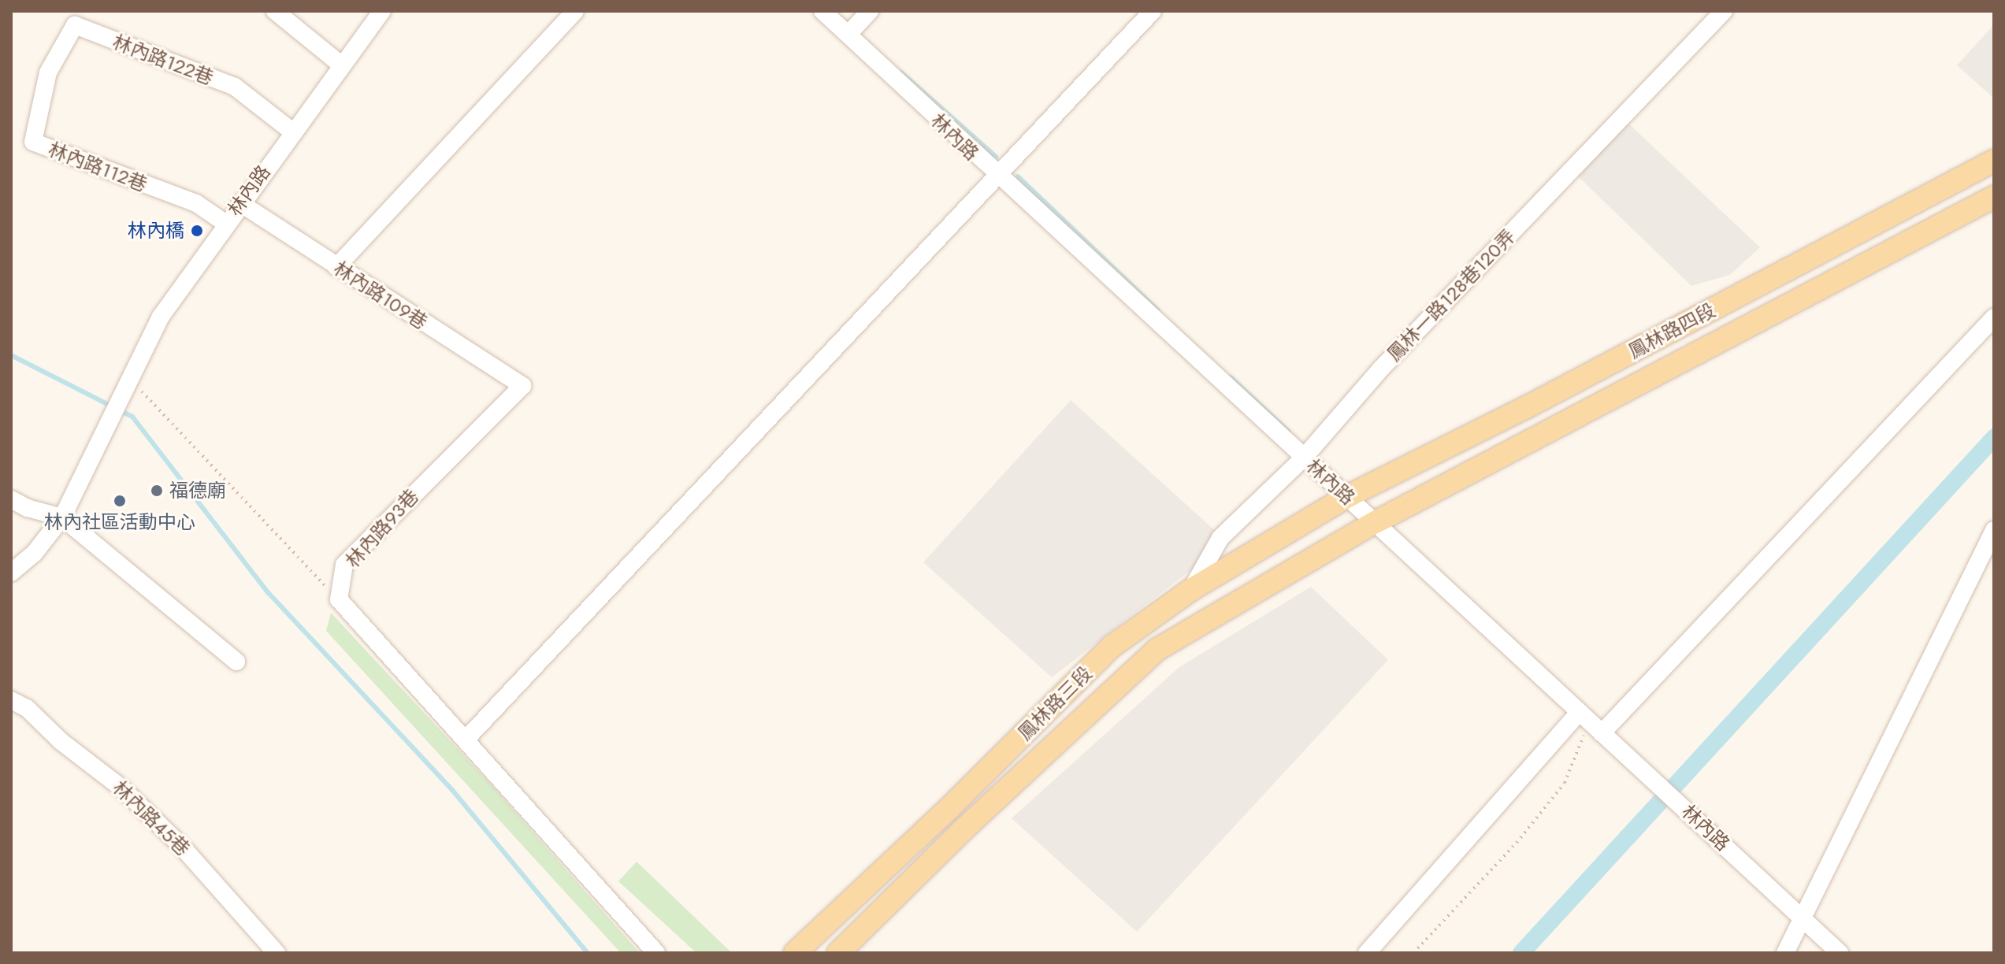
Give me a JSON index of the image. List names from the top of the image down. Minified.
{"streets":{"main road":["鳳林路四段","鳳林路三段"],"street":["林內路122巷","林內路","林內路112巷","林內路109巷","鳳林一路128巷120弄","林內路93巷","林內路45巷"]},"crossings":[["林內路122巷","林內路"],["林內路122巷","林內路112巷"],["林內路","林內路112巷"],["林內路","林內路109巷"],["林內路","鳳林一路128巷120弄"],["林內路","鳳林路四段"],["林內路","鳳林路三段"],["林內路109巷","林內路93巷"],["鳳林一路128巷120弄","鳳林路三段"],["鳳林路四段","鳳林路三段"]],"places":["林內橋","福德廟","林內社區活動中心"]}
